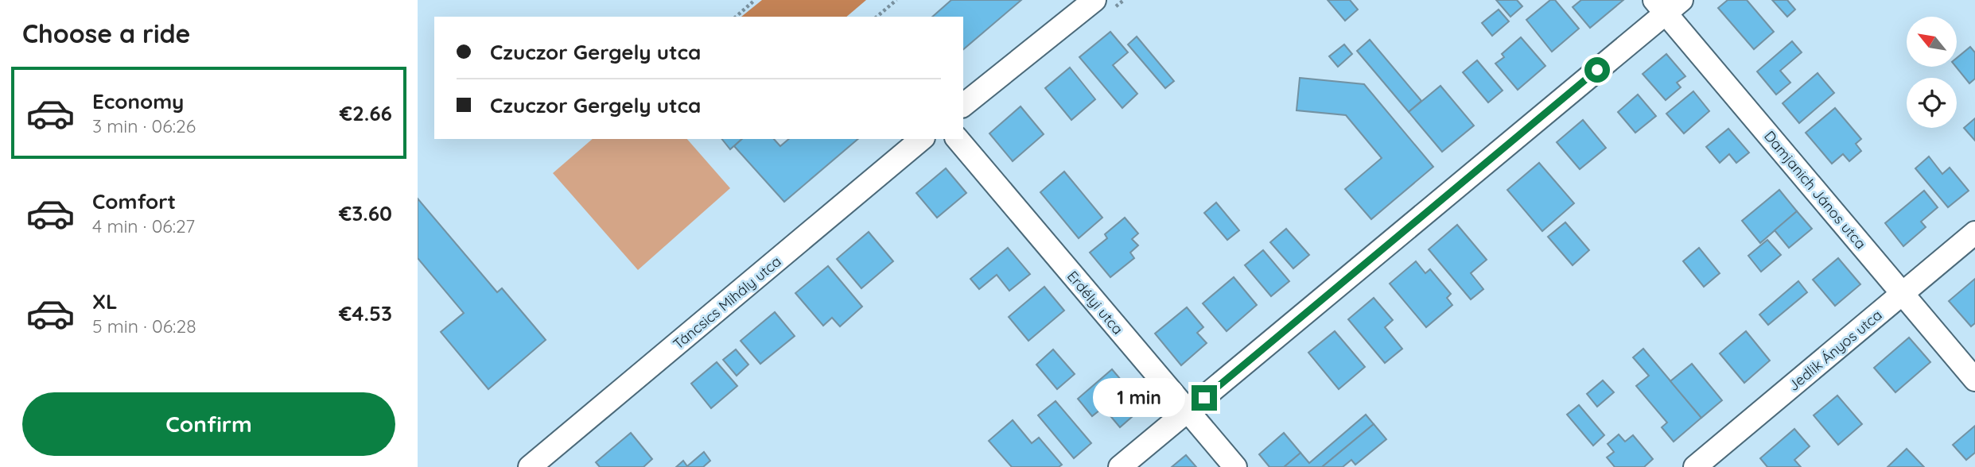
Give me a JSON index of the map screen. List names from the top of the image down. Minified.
{"streets":{"street":["Damjanich János utca","Táncsics Mihály utca","Erdélyi utca","Jedlik Ányos utca"]},"crossings":[["Damjanich János utca","Jedlik Ányos utca"]],"north":"top left","page":{"heading":"Choose a ride","banner":["Czuczor Gergely utca","Czuczor Gergely utca"],"list":[{"name":"Economy","note":"3 min · 06:26","value":"€2.66"},{"name":"Comfort","note":"4 min · 06:27","value":"€3.60"},{"name":"XL","note":"5 min · 06:28","value":"€4.53"}],"bubble":"1 min","buttons":"Confirm"}}
